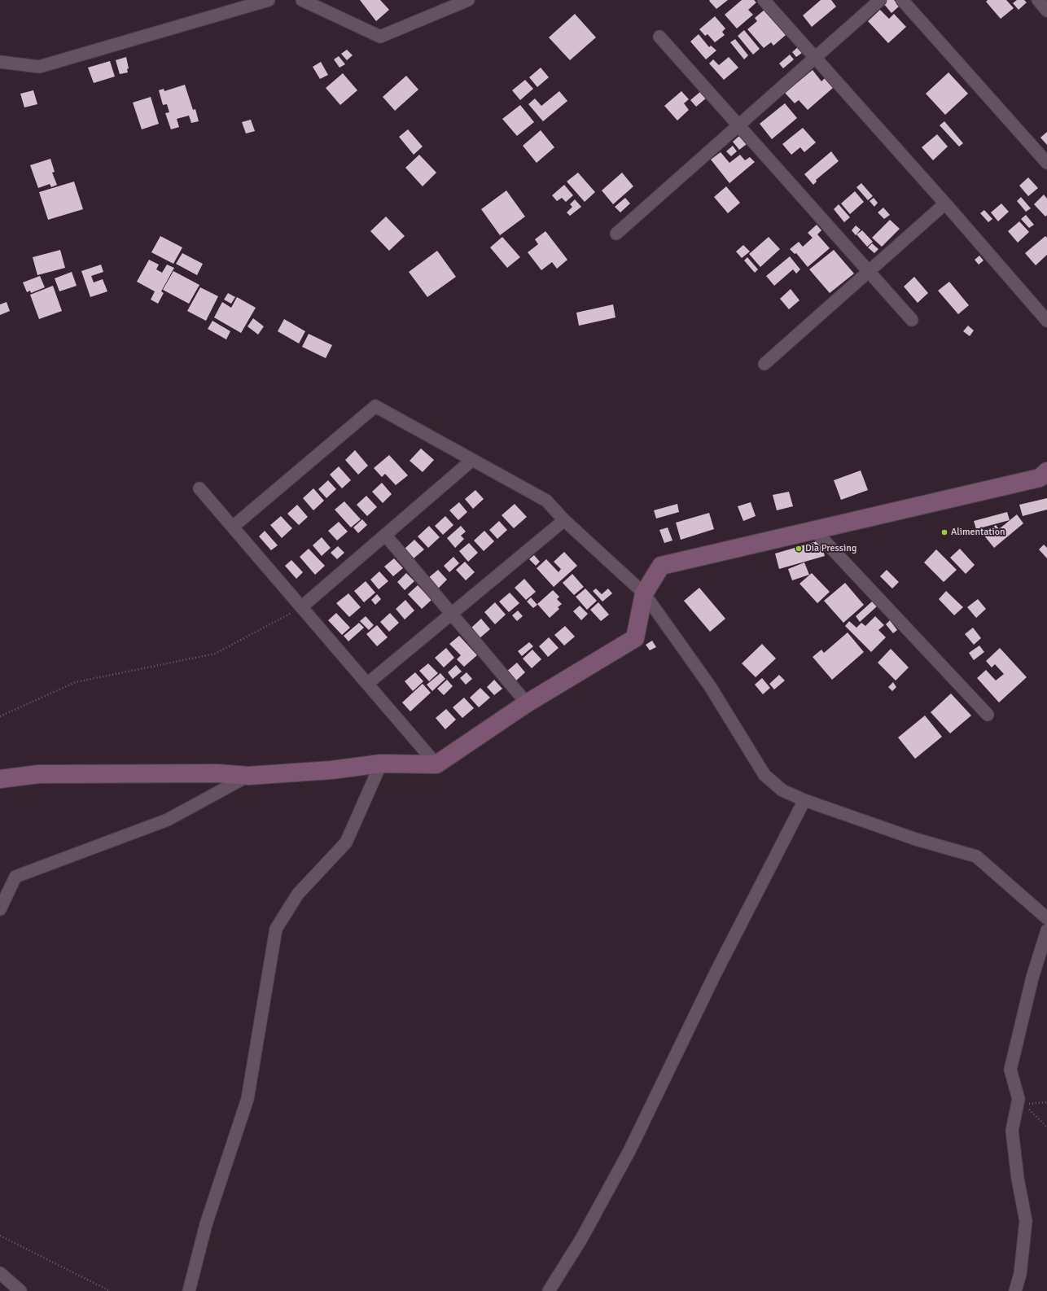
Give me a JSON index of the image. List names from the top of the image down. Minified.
{"places":["Alimentation","Dia Pressing"]}
